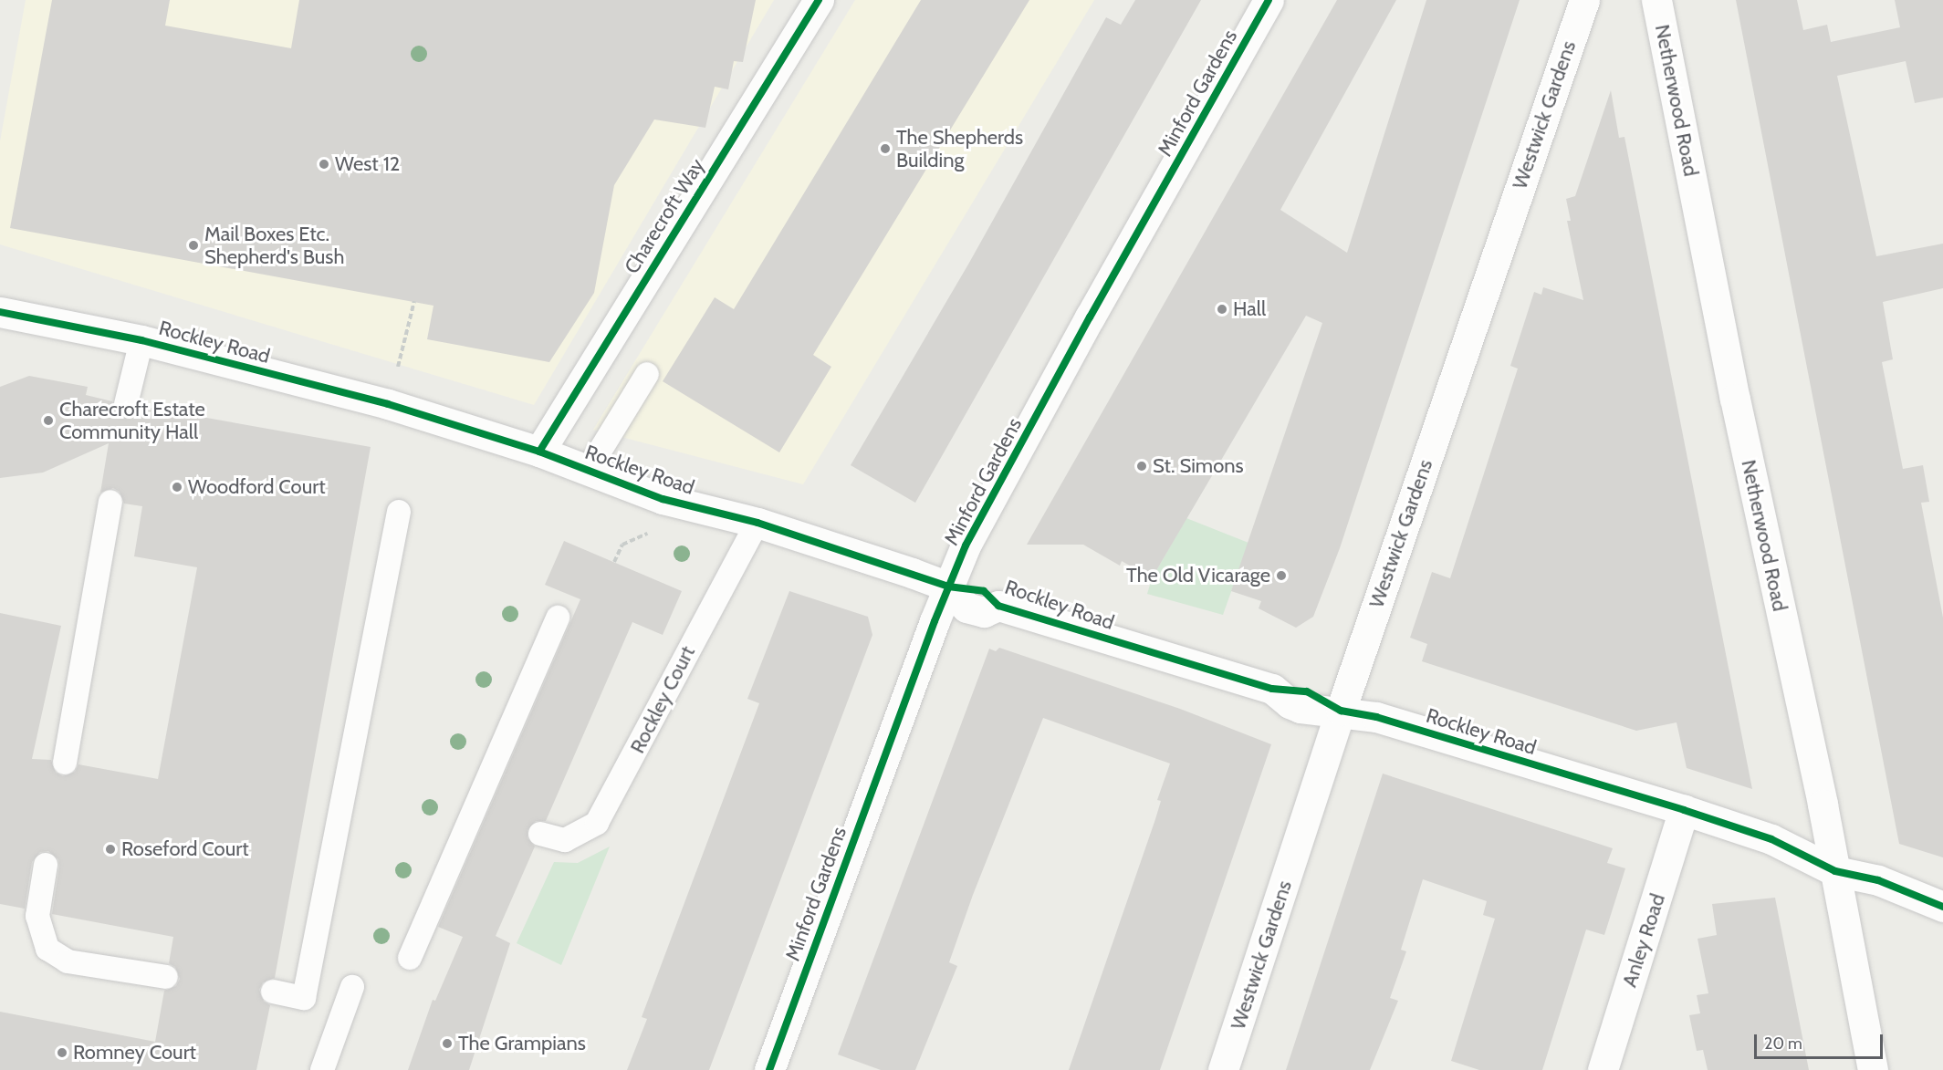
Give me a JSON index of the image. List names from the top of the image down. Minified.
{"streets":{"street":["Minford Gardens","Netherwood Road","Westwick Gardens","Charecroft Way","Rockley Road","Anley Road"],"lane":["Rockley Court"]},"crossings":[["Minford Gardens","Rockley Road"],["Netherwood Road","Rockley Road"],["Westwick Gardens","Rockley Road"],["Charecroft Way","Rockley Road"],["Rockley Road","Rockley Court"],["Rockley Road","Anley Road"]],"places":["The Shepherds Building","West 12","Mail Boxes Etc. Shepherd's Bush","Hall","Charecroft Estate Community Hall","St. Simons","Woodford Court","The Old Vicarage","Roseford Court","The Grampians","Romney Court"],"scale_bar":"20 m"}
